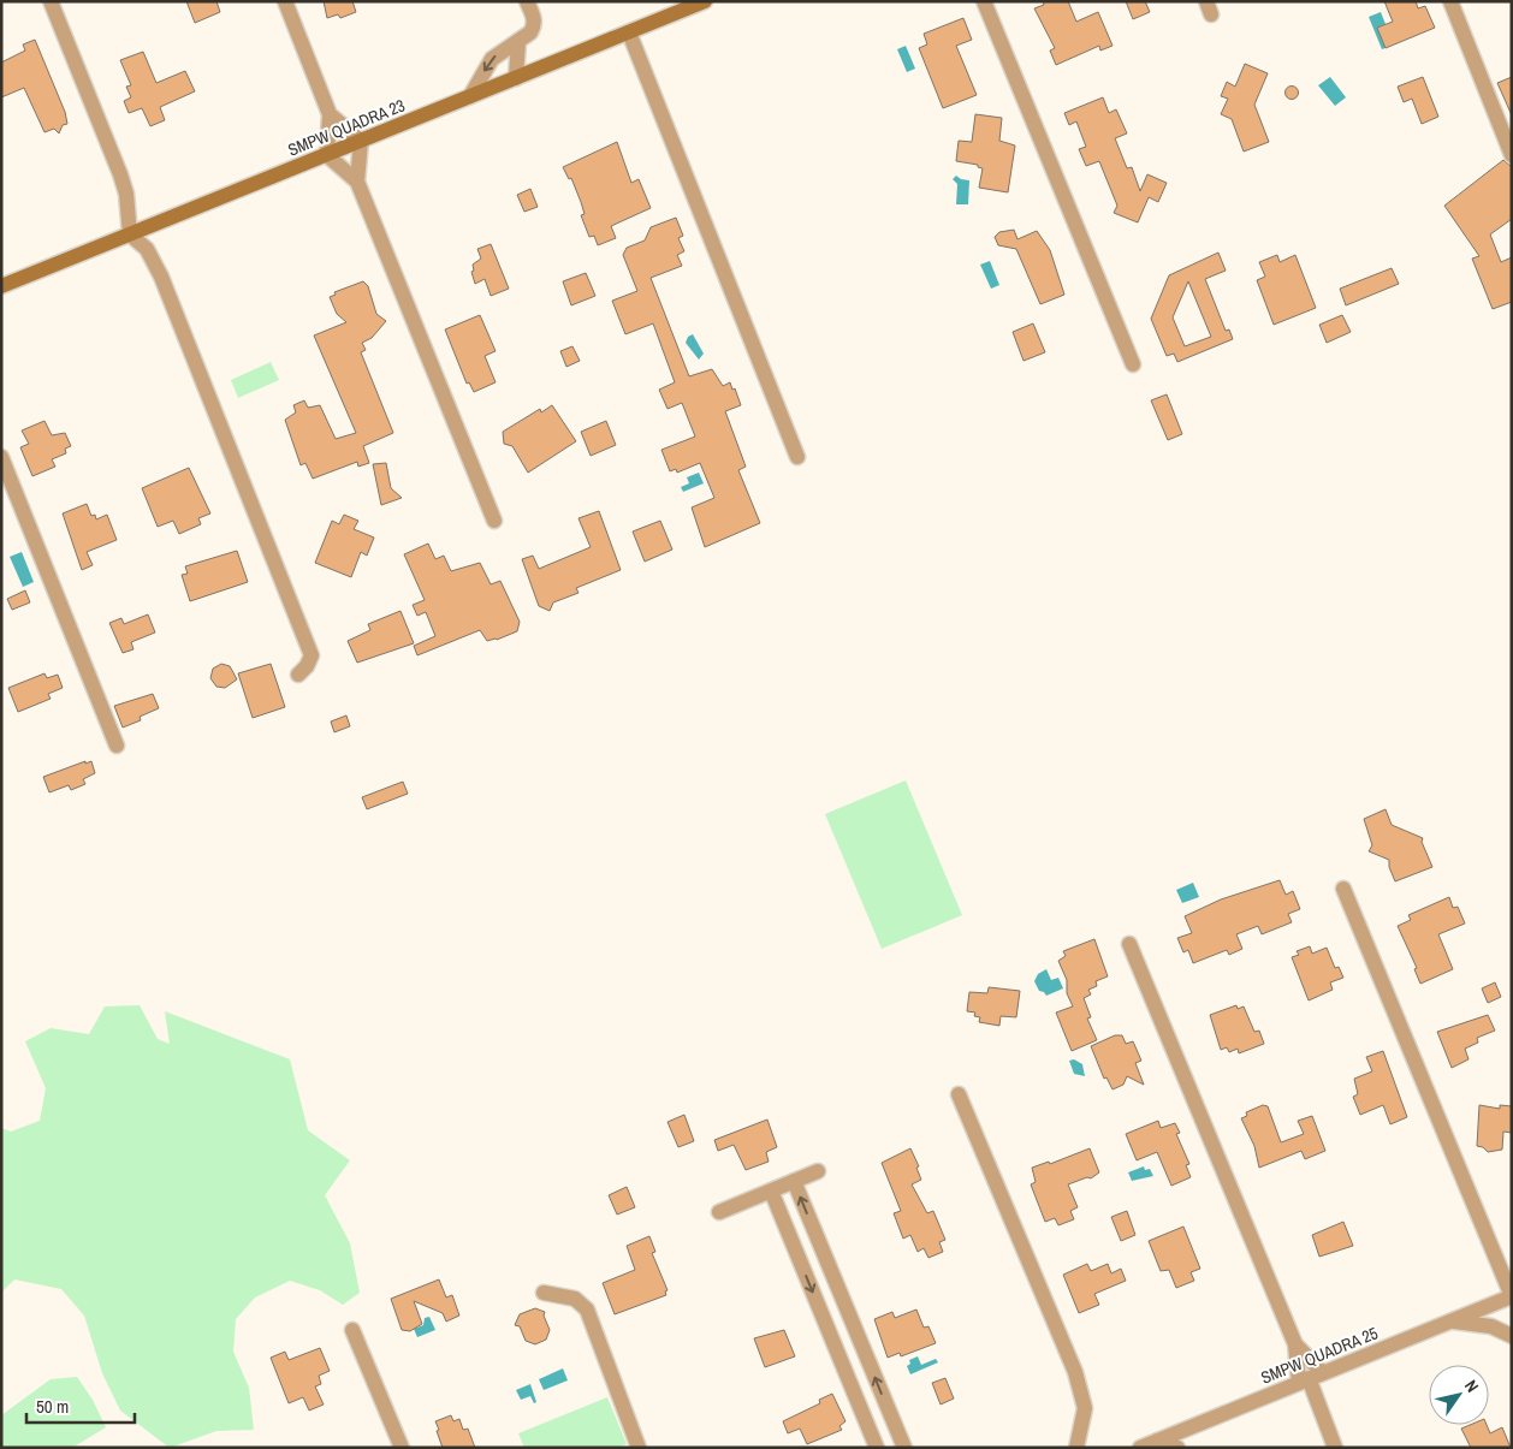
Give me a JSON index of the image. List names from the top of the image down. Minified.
{"streets":{"street":["SMPW QUADRA 23","SMPW QUADRA 25"]},"scale_bar":"50 m","north":"top right"}
